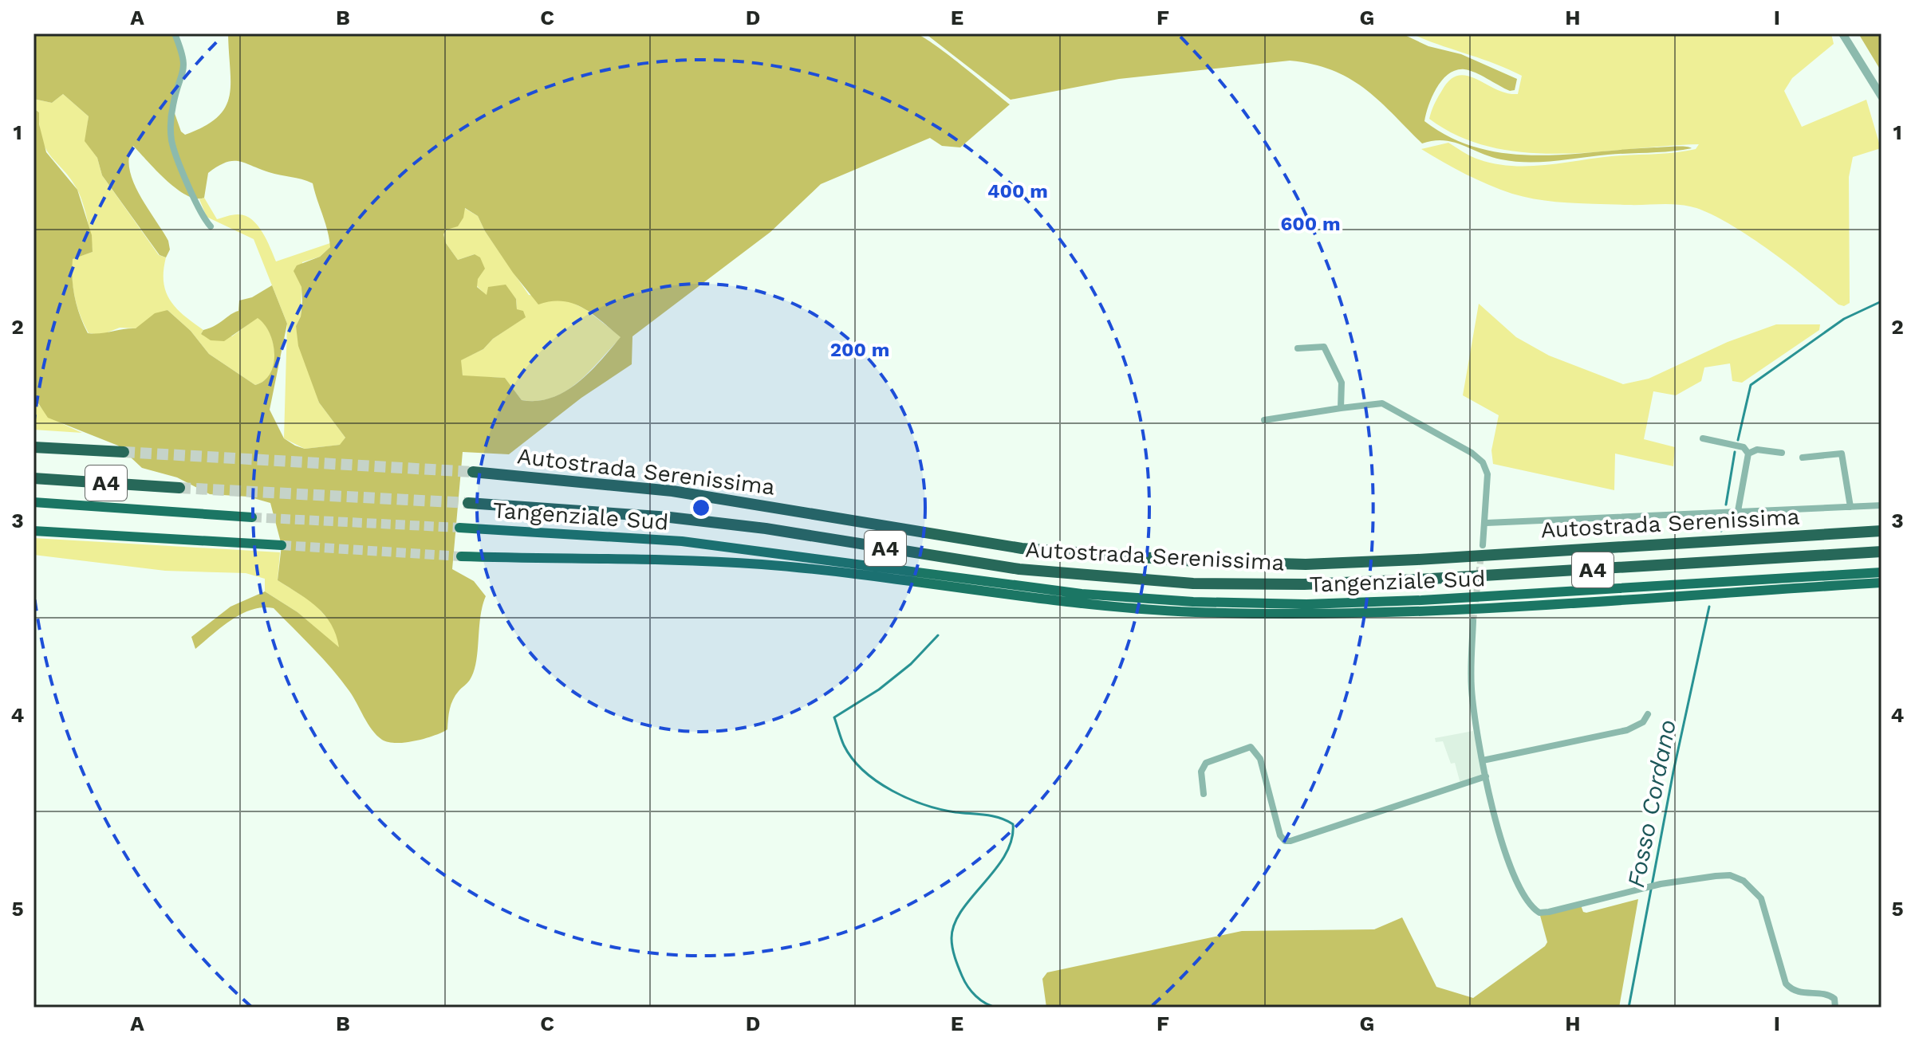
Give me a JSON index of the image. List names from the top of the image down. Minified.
{"streets":{"highway":["Autostrada Serenissima","A4","Tangenziale Sud"]},"water":["Fosso Cordano"],"grid":{"columns":["A","B","C","D","E","F","G","H","I"],"rows":["1","2","3","4","5"]},"rings":["400 m","600 m","200 m"]}
